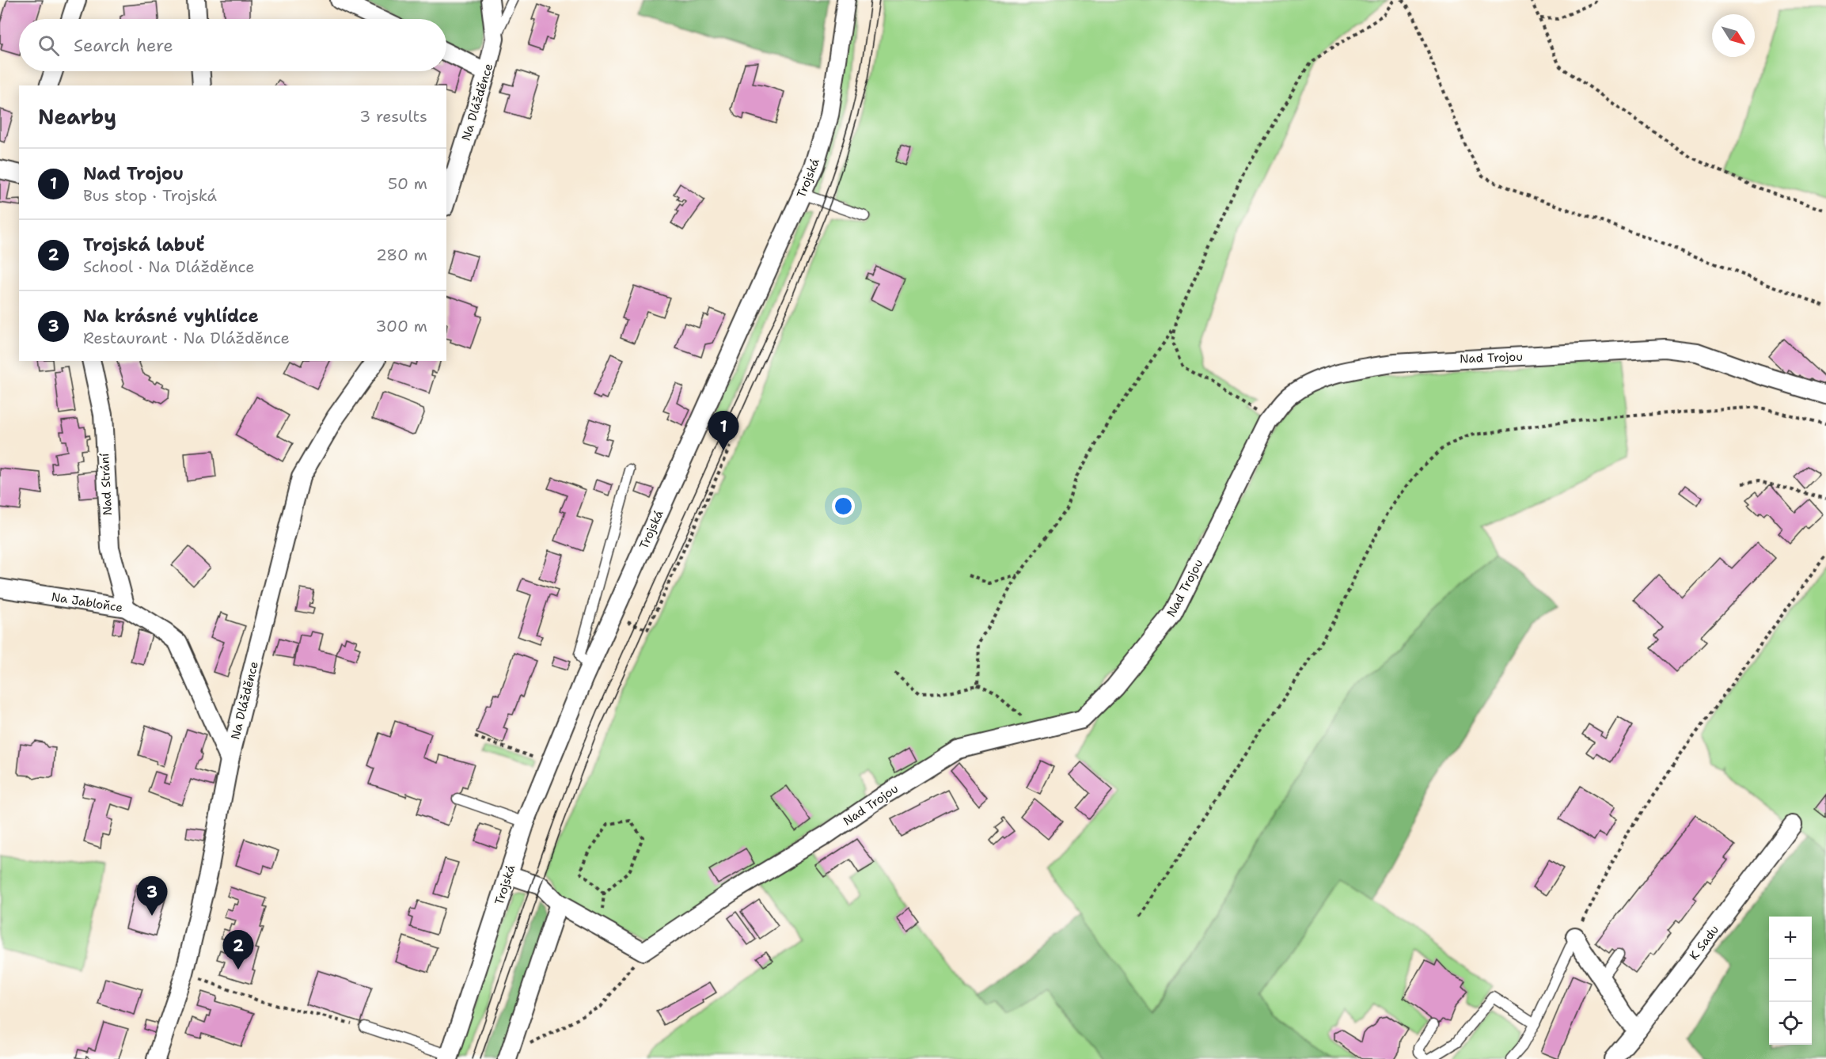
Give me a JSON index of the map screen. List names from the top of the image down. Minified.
{"streets":{"street":["Na Dlážděnce","Trojská","Nad Trojou","Nad Strání","Na Jabloňce","K Sadu"]},"crossings":[["Na Dlážděnce","Na Jabloňce"],["Nad Strání","Na Jabloňce"]],"north":"bottom right","page":{"search":"Search here","heading":["Nearby","3 results"],"list":[{"mark":"1","name":"Nad Trojou","note":"Bus stop · Trojská","value":"50 m"},{"mark":"2","name":"Trojská labuť","note":"School · Na Dlážděnce","value":"280 m"},{"mark":"3","name":"Na krásné vyhlídce","note":"Restaurant · Na Dlážděnce","value":"300 m"}],"pins":["1","3","2"],"map_buttons":["+","−"]}}
